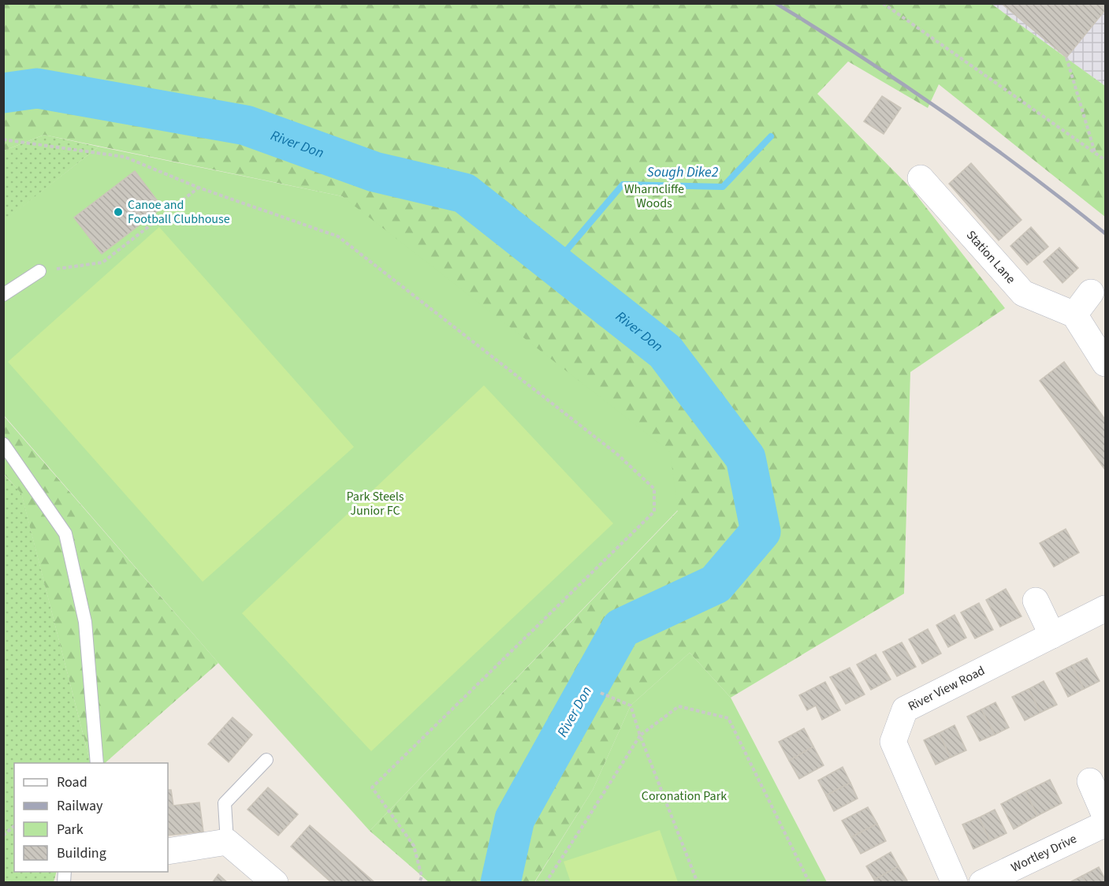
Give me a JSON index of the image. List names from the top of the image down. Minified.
{"streets":{"street":["Station Lane","River View Road","Wortley Drive"]},"water":["River Don","Sough Dike2"],"parks":["Wharncliffe Woods","Park Steels Junior FC","Coronation Park"],"places":["Canoe and Football Clubhouse"],"legend":["Road","Railway","Park","Building"]}
